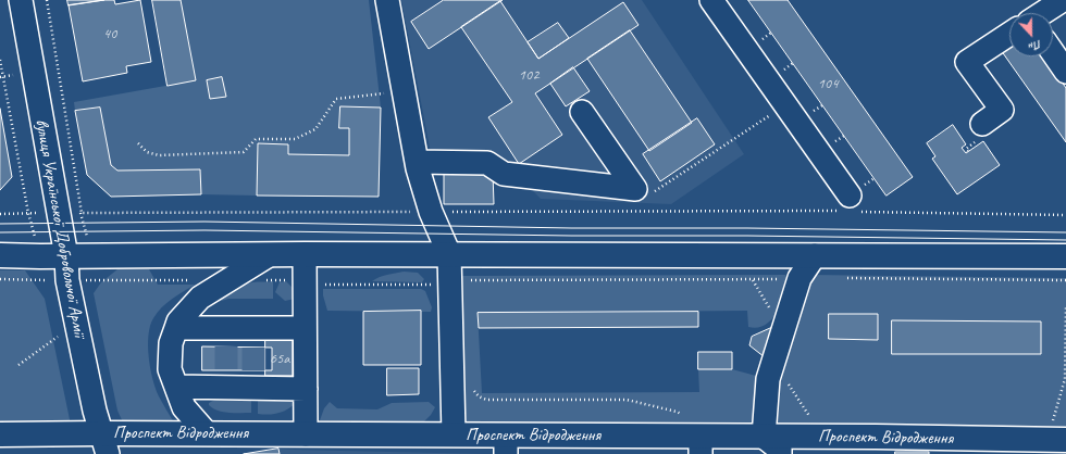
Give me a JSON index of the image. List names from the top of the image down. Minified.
{"streets":{"main road":["Проспект Відродження"],"street":["вулиця Української Добровольчої Армії"]},"crossings":[["вулиця Української Добровольчої Армії","Проспект Відродження"]],"house_numbers":["40","102","104","65а"],"north":"bottom"}
